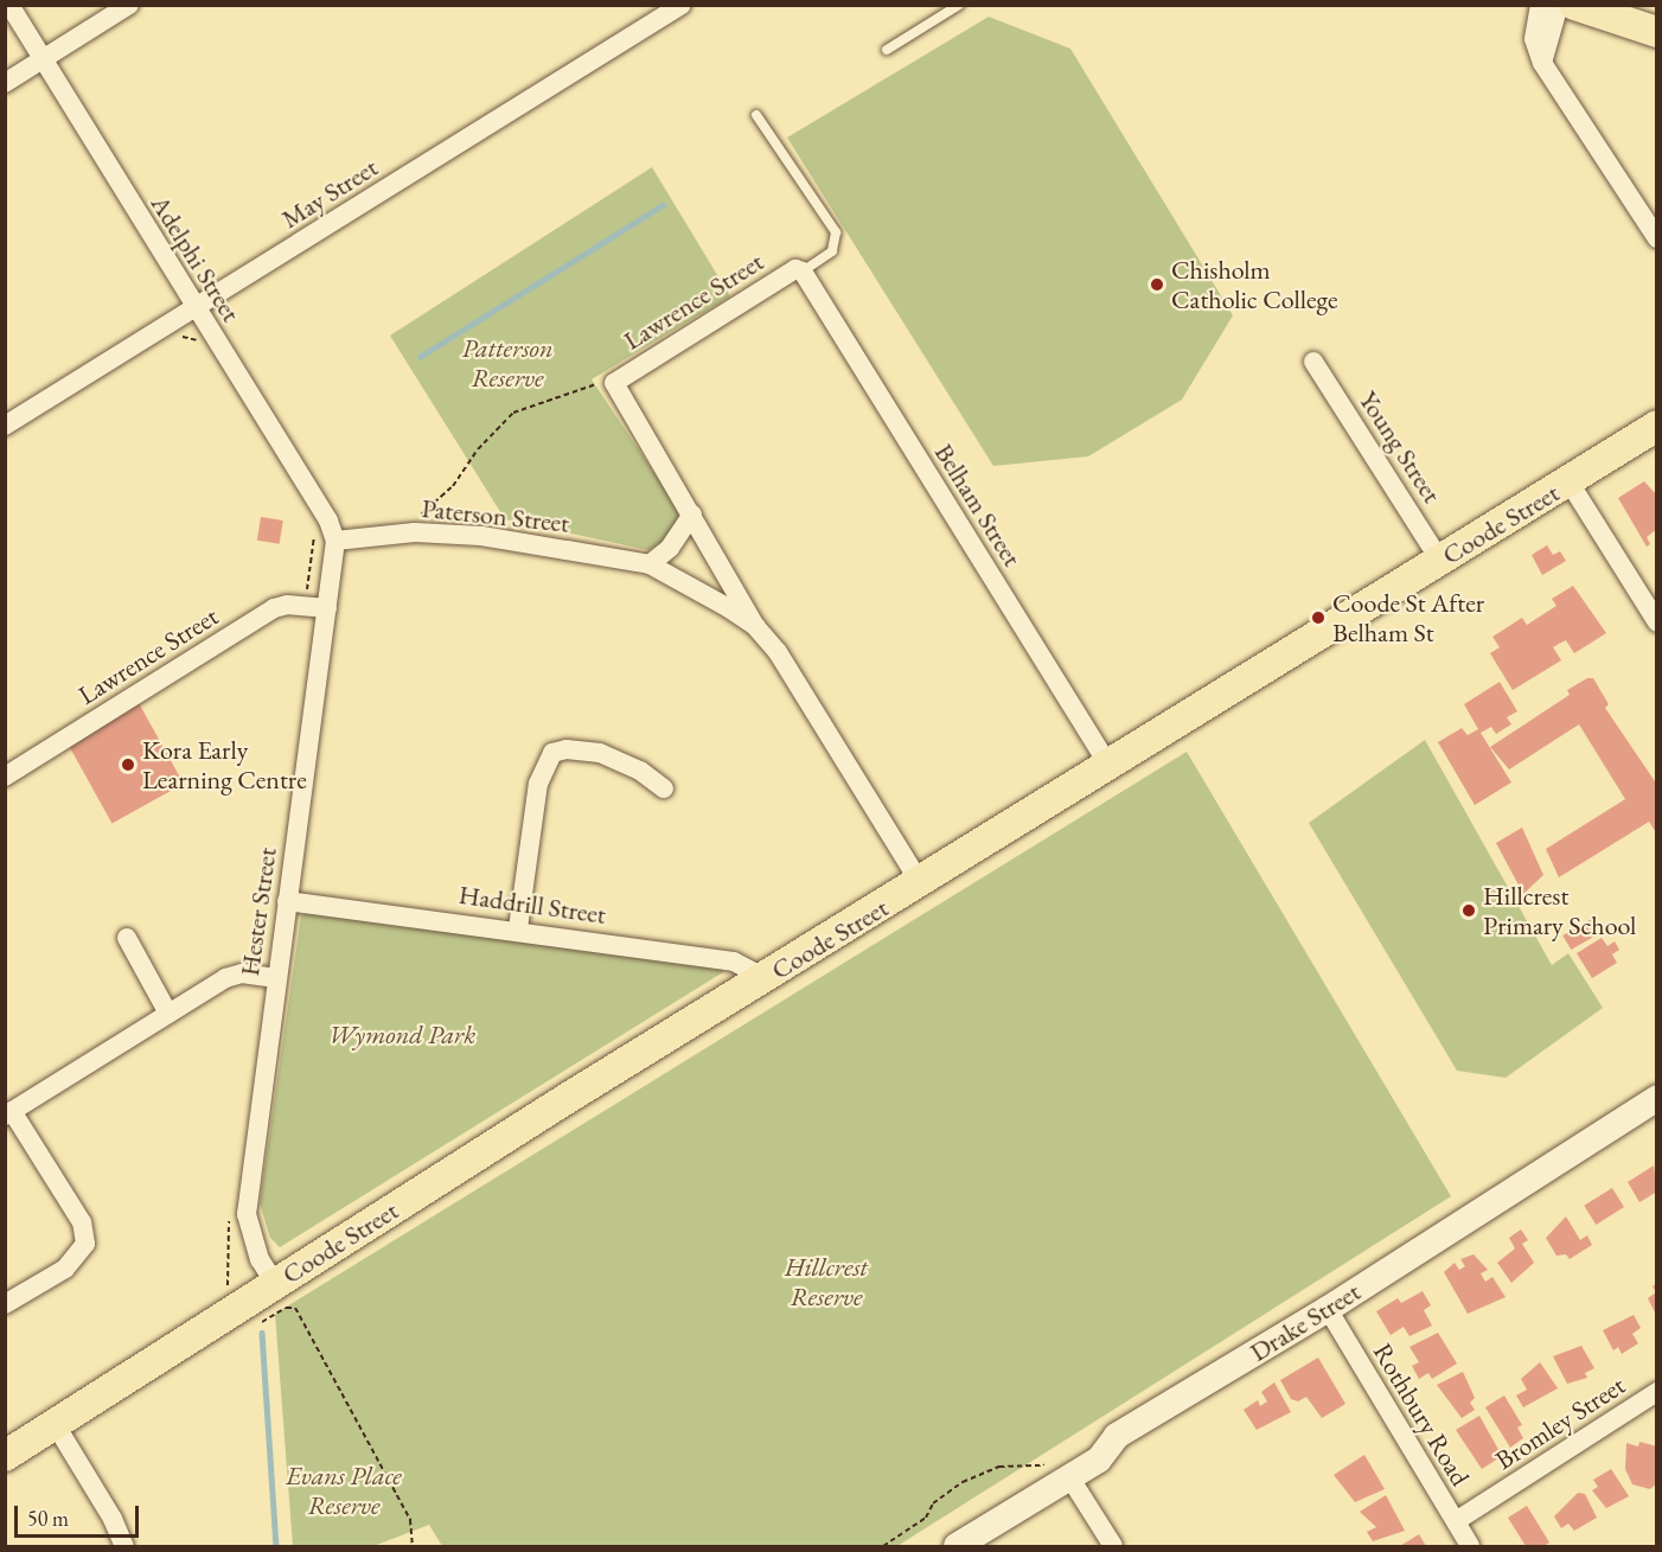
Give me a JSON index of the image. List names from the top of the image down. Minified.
{"streets":{"main road":["Coode Street"],"street":["May Street","Adelphi Street","Lawrence Street","Young Street","Belham Street","Paterson Street","Haddrill Street","Hester Street","Drake Street","Rothbury Road","Bromley Street"]},"crossings":[["May Street","Adelphi Street"],["Adelphi Street","Paterson Street"],["Adelphi Street","Hester Street"],["Lawrence Street","Belham Street"],["Lawrence Street","Paterson Street"],["Lawrence Street","Hester Street"],["Young Street","Coode Street"],["Belham Street","Coode Street"],["Paterson Street","Coode Street"],["Paterson Street","Hester Street"],["Coode Street","Haddrill Street"],["Coode Street","Hester Street"],["Haddrill Street","Hester Street"],["Drake Street","Rothbury Road"],["Rothbury Road","Bromley Street"]],"parks":["Patterson Reserve","Wymond Park","Hillcrest Reserve","Evans Place Reserve"],"places":["Chisholm Catholic College","Coode St After Belham St","Kora Early Learning Centre","Hillcrest Primary School"],"scale_bar":"50 m"}
